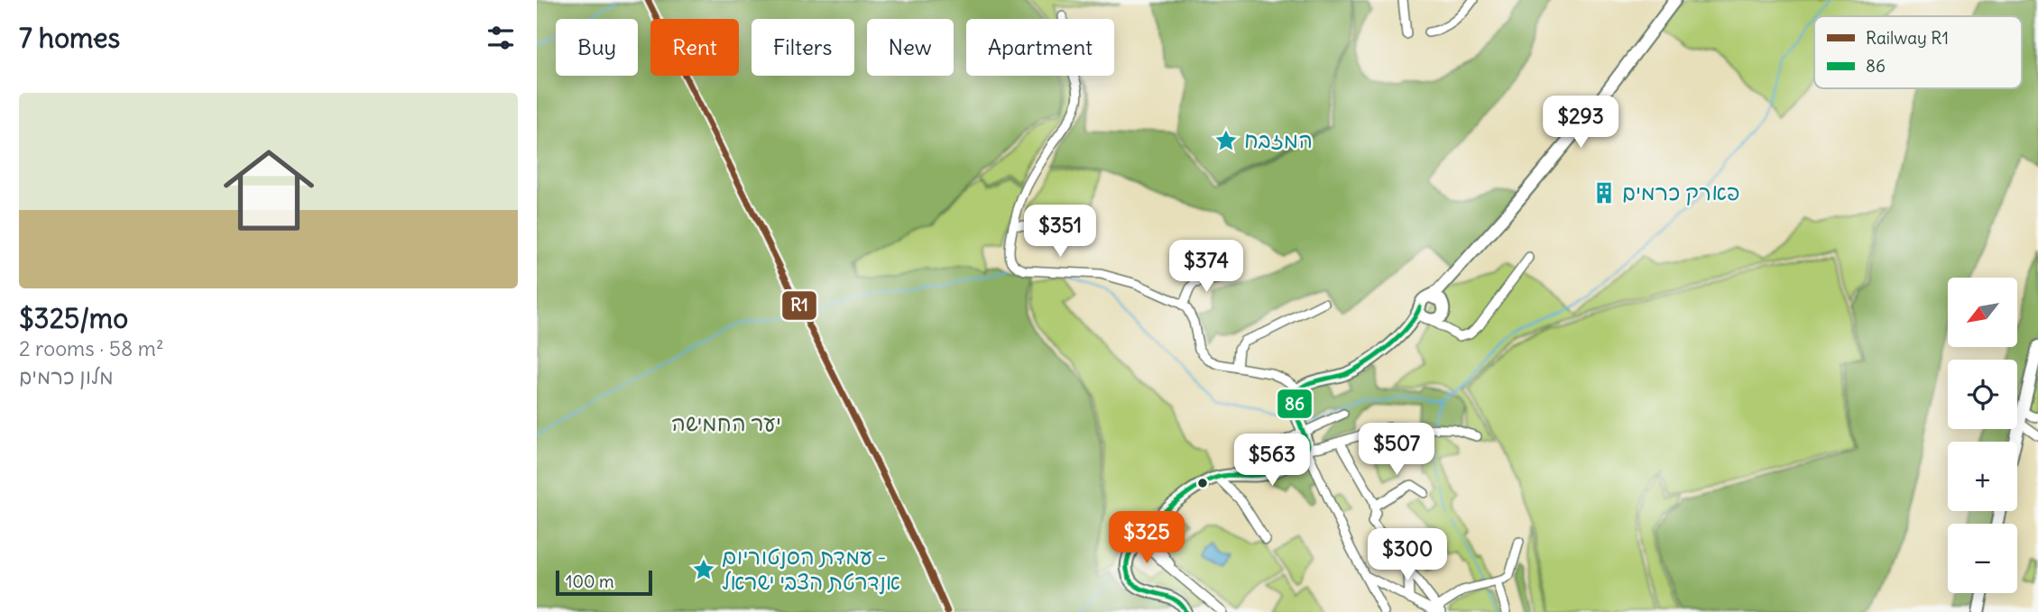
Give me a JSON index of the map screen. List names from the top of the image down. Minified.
{"parks":["יער החמישה"],"places":{"place":["המזבח","עמדת הסנטוריום - אנדרטת הצבי ישראל"],"building":["פארק כרמים"]},"lines":["rail line R1","transit line 86"],"legend":["Railway R1","86"],"scale_bar":"100 m","north":"bottom left","page":{"heading":"7 homes","chip":["Buy","Rent","Filters","New","Apartment"],"list":[{"name":"$325/mo","note":"2 rooms · 58 m² · מלון כרמים"}],"price":["$293","$351","$374","$507","$563","$325","$300"],"map_buttons":["+","−"],"scale":"100 m"}}
